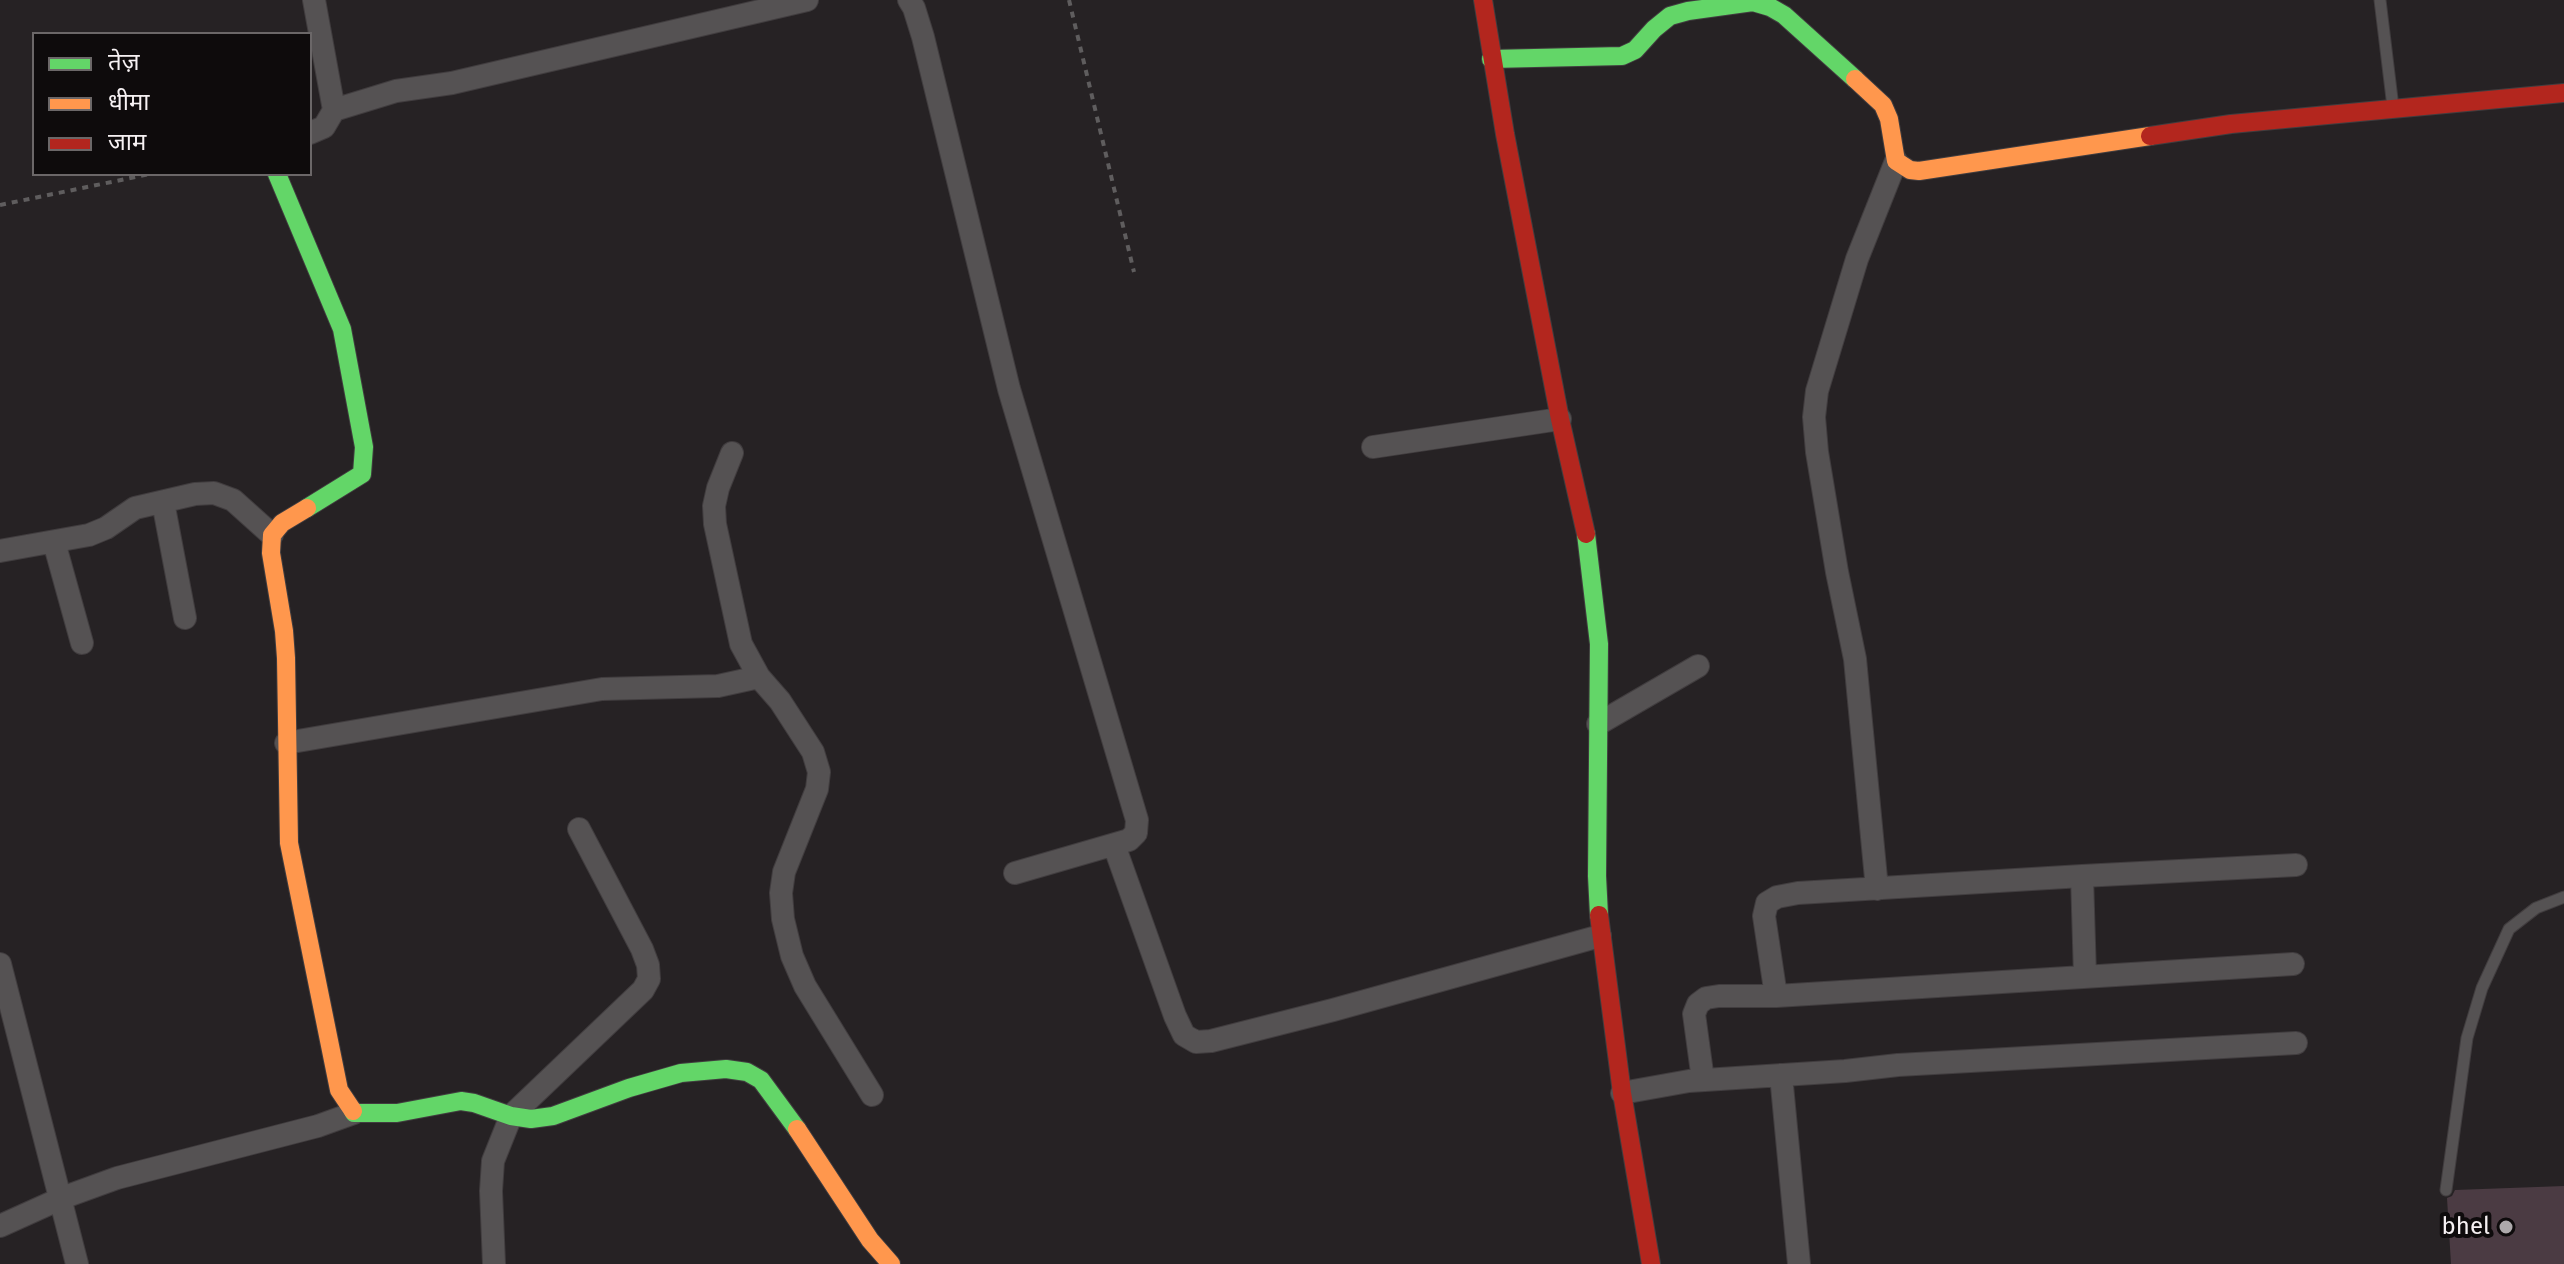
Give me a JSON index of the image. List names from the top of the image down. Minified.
{"places":["bhel"],"legend":["तेज़","धीमा","जाम"]}
